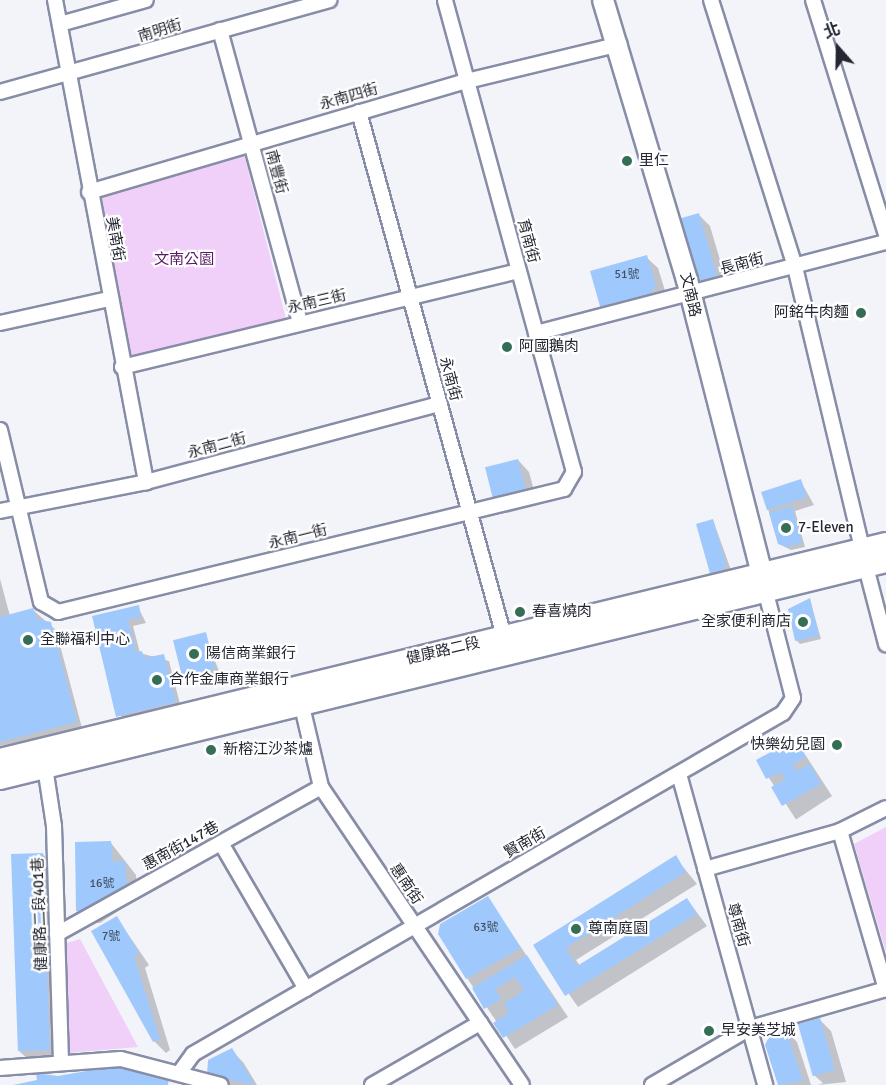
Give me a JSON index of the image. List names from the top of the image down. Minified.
{"streets":{"street":["南明街","永南四街","南豐街","美南街","育南街","長南街","文南路","永南三街","永南街","永南二街","永南一街","健康路二段","賢南街","惠南街147巷","惠南街","健康路二段401巷","尊南街"]},"crossings":[["南明街","南豐街"],["南明街","美南街"],["永南四街","南豐街"],["永南四街","美南街"],["永南四街","育南街"],["永南四街","文南路"],["永南四街","永南街"],["南豐街","永南三街"],["美南街","永南三街"],["美南街","永南二街"],["育南街","長南街"],["育南街","永南三街"],["育南街","永南一街"],["長南街","文南路"],["文南路","健康路二段"],["文南路","賢南街"],["永南三街","永南街"],["永南街","永南二街"],["永南街","永南一街"],["永南街","健康路二段"],["永南二街","永南一街"],["健康路二段","賢南街"],["健康路二段","惠南街"],["健康路二段","健康路二段401巷"],["賢南街","惠南街"],["賢南街","尊南街"],["惠南街147巷","惠南街"],["惠南街147巷","健康路二段401巷"]],"parks":["文南公園"],"places":["里仁","阿銘牛肉麵","阿國鵝肉","7-Eleven","春喜燒肉","全家便利商店","全聯福利中心","陽信商業銀行","合作金庫商業銀行","快樂幼兒園","新榕江沙茶爐","尊南庭園","早安美芝城"],"house_numbers":["51號","16號","63號","7號"],"north":"top"}
